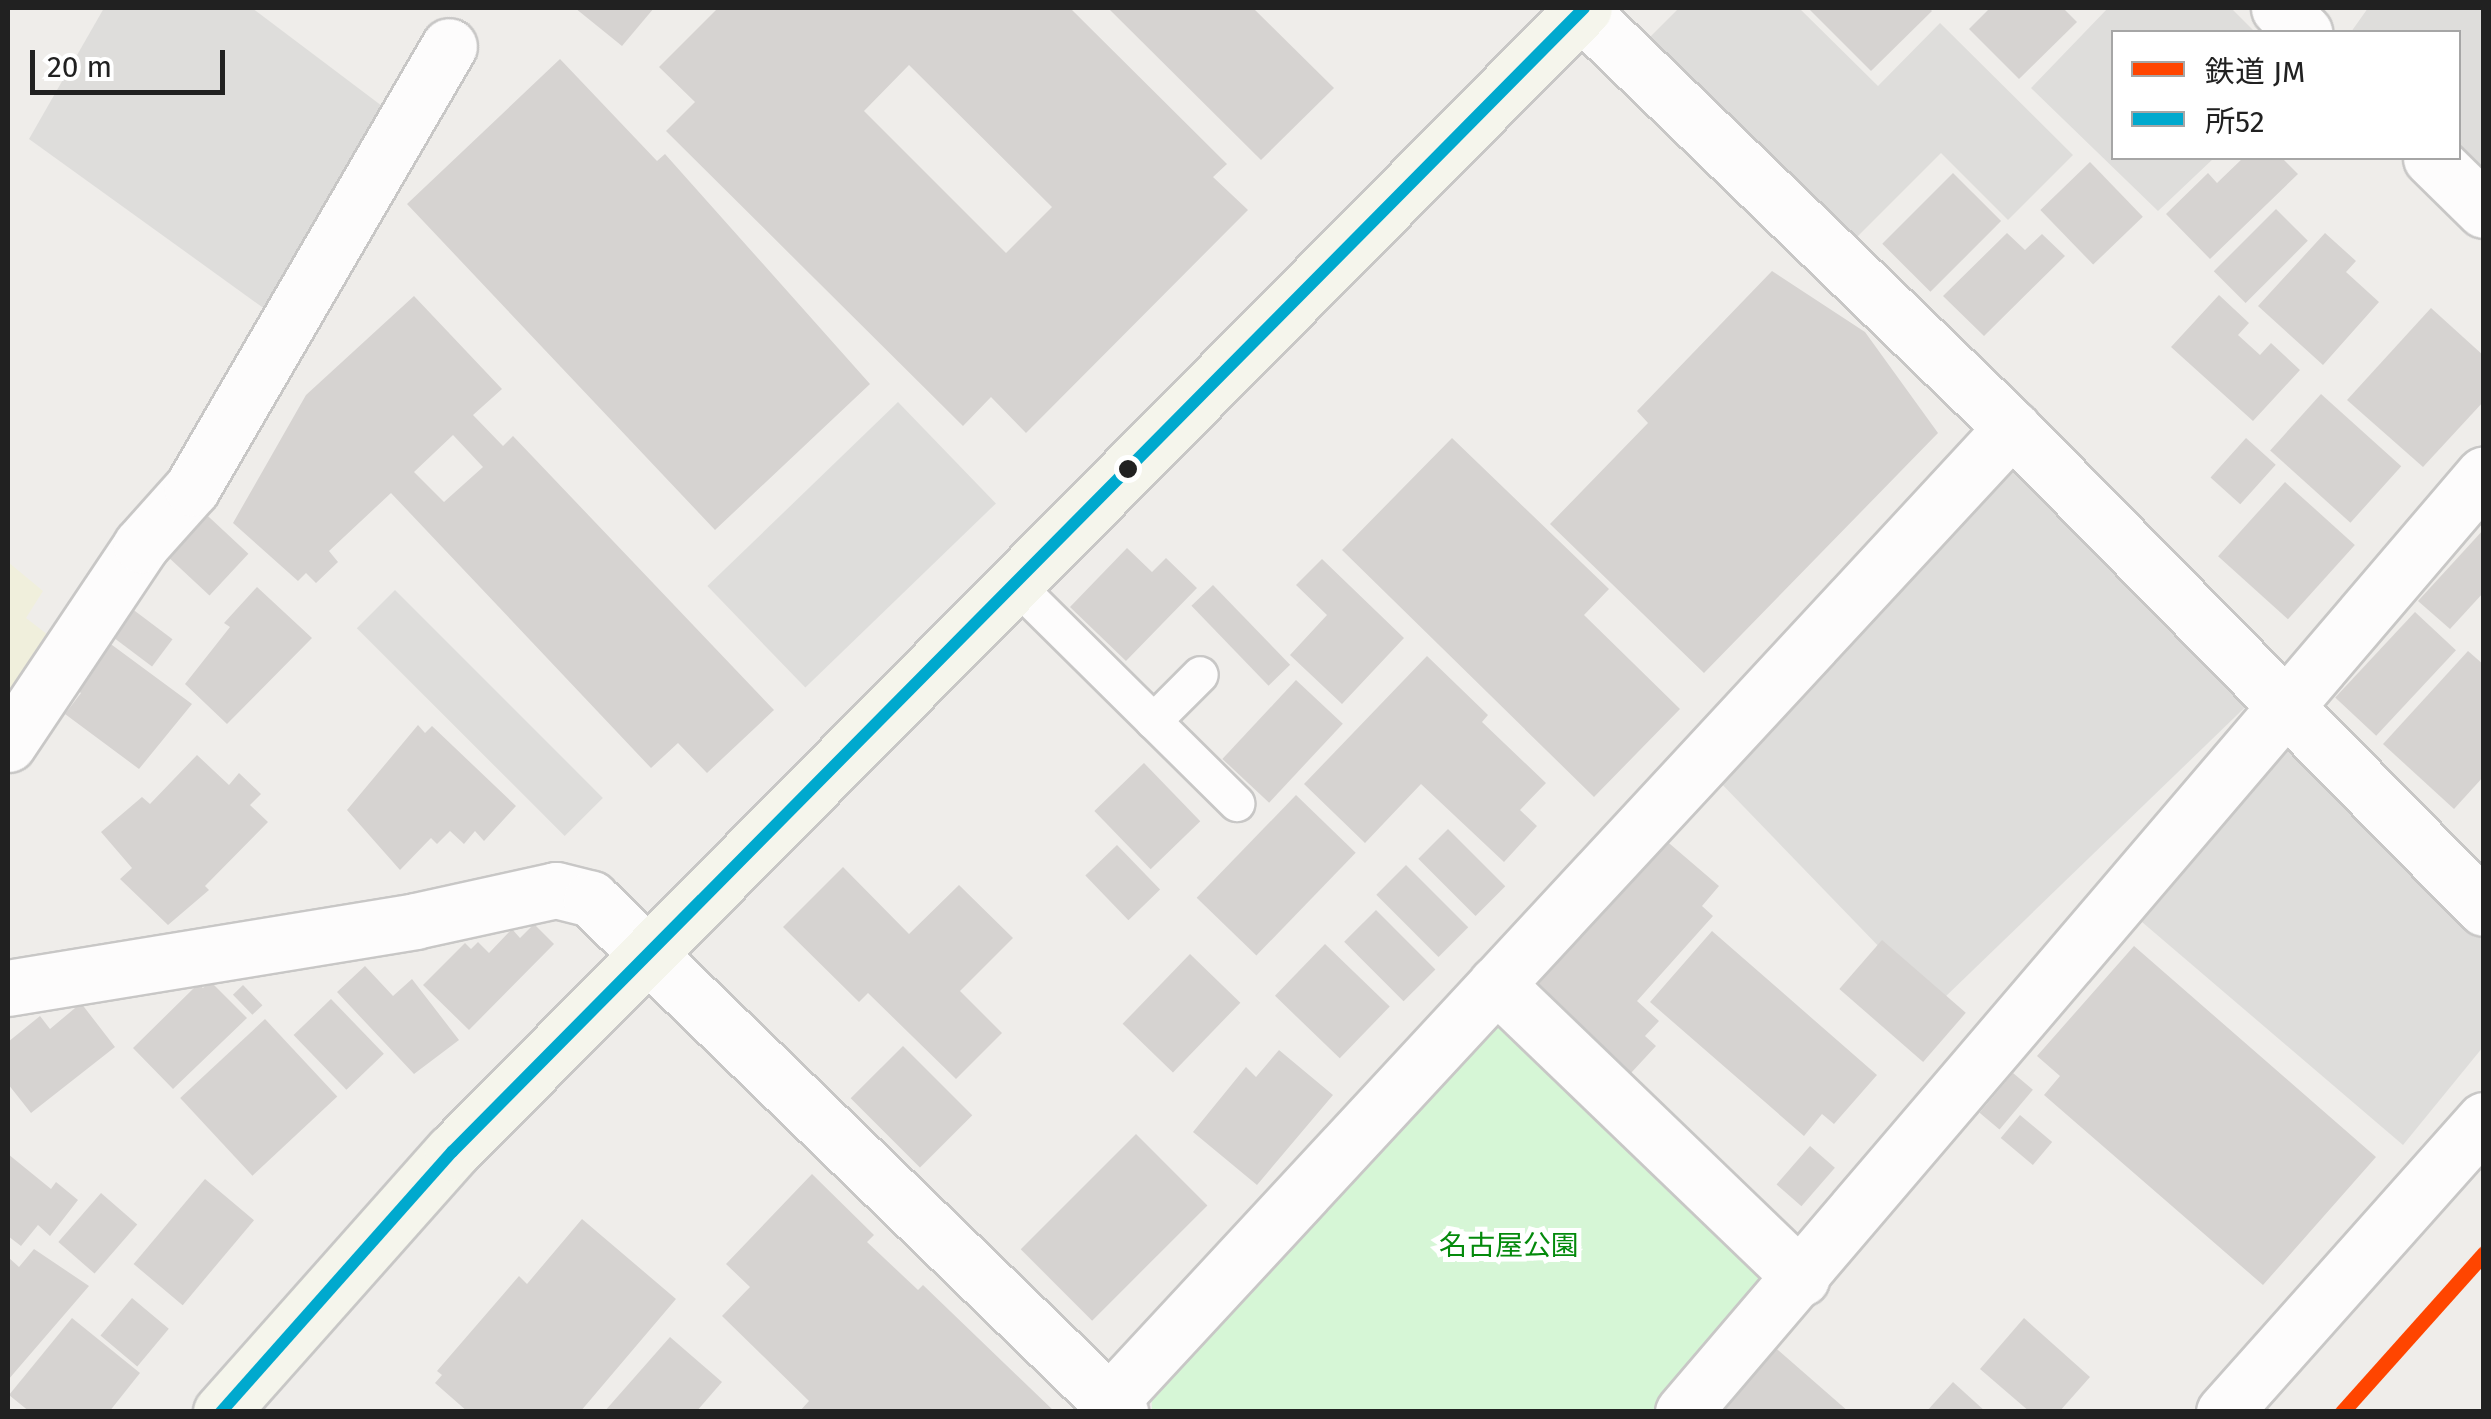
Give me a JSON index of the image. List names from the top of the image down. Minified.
{"parks":["名古屋公園"],"lines":["transit line 所52","rail line JM"],"legend":["鉄道 JM","所52"],"scale_bar":"20 m"}
